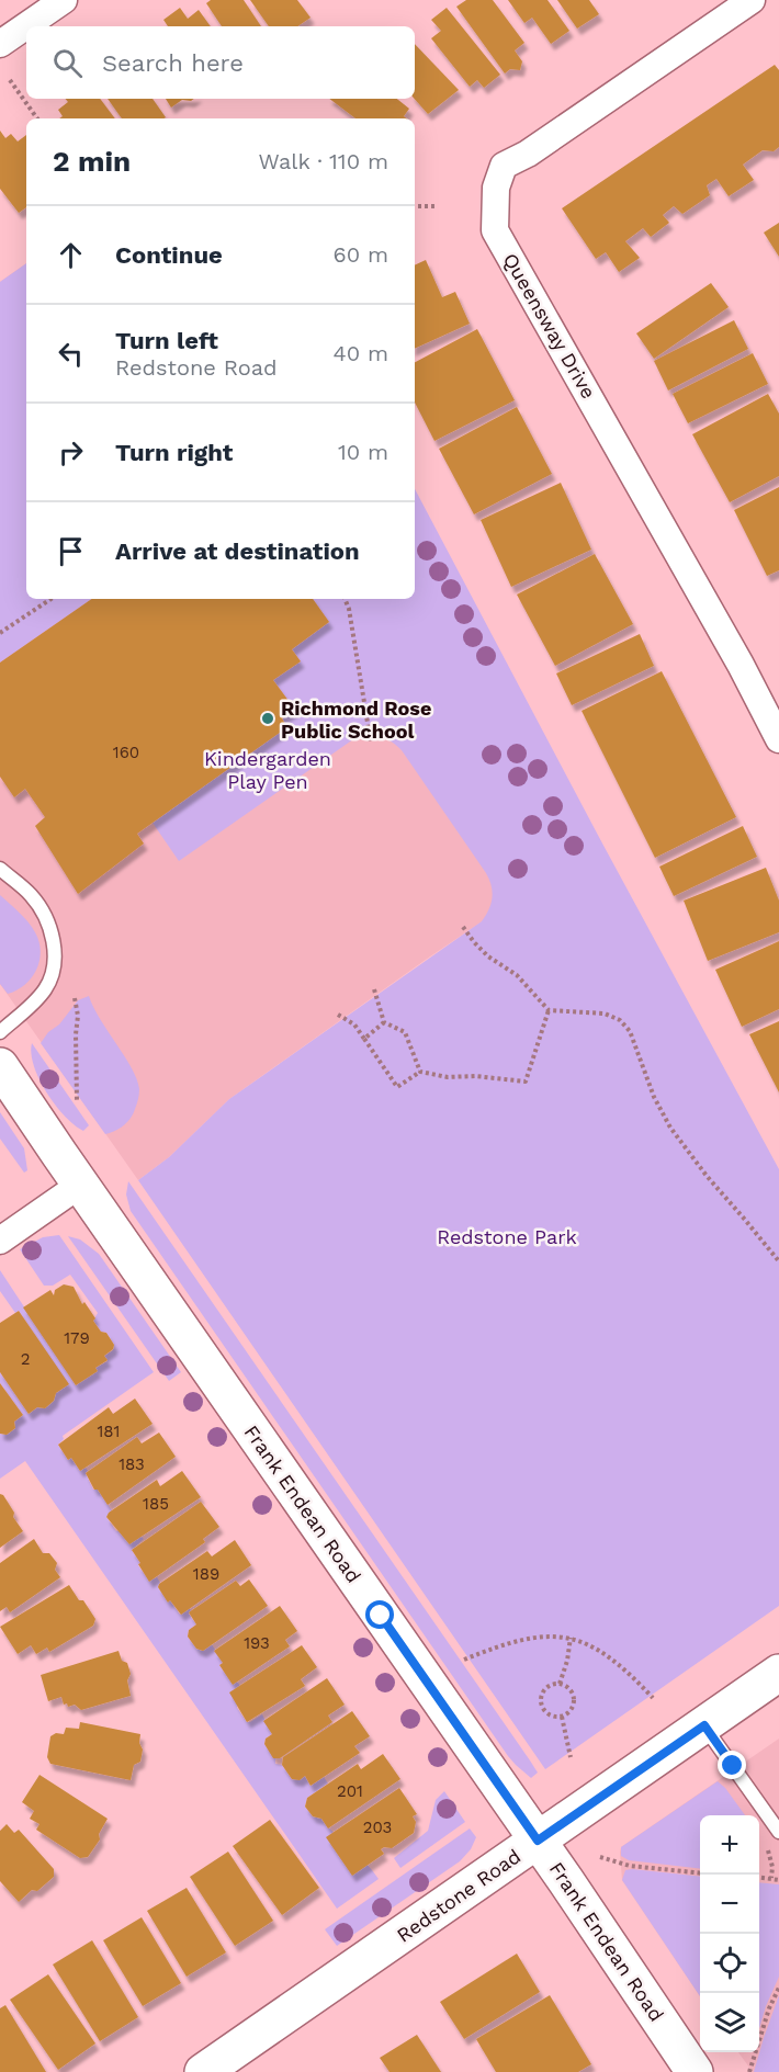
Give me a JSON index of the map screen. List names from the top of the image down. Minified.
{"streets":{"street":["Queensway Drive","Frank Endean Road","Redstone Road"]},"crossings":[["Frank Endean Road","Redstone Road"]],"parks":["Kindergarden Play Pen","Redstone Park"],"places":["Richmond Rose Public School"],"house_numbers":["160","179","2","181","183","185","189","193","201","203"],"page":{"search":"Search here","heading":["2 min","Walk · 110 m"],"list":[["Continue","60 m"],["Turn left","Redstone Road","40 m"],["Turn right","10 m"],"Arrive at destination"],"map_buttons":["+","−"]}}
